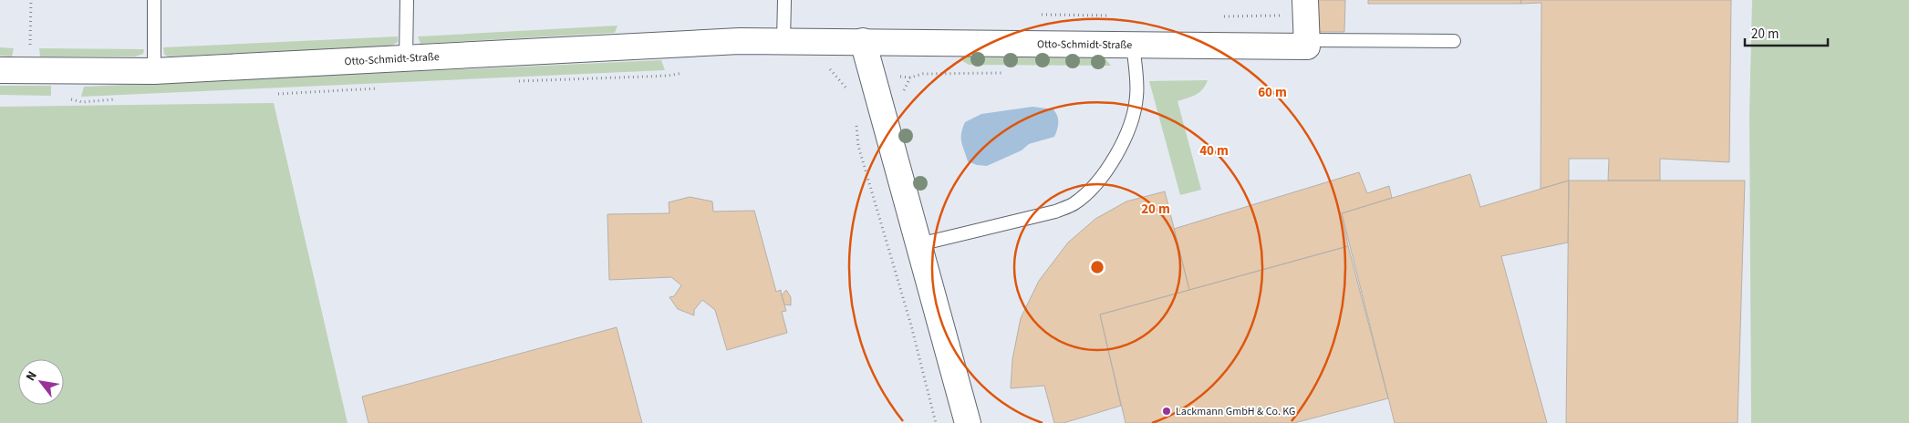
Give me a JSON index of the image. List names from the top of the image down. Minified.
{"streets":{"street":["Otto-Schmidt-Straße"]},"places":["Lackmann GmbH & Co. KG"],"scale_bar":"20 m","north":"top left","rings":["60 m","40 m","20 m"]}
